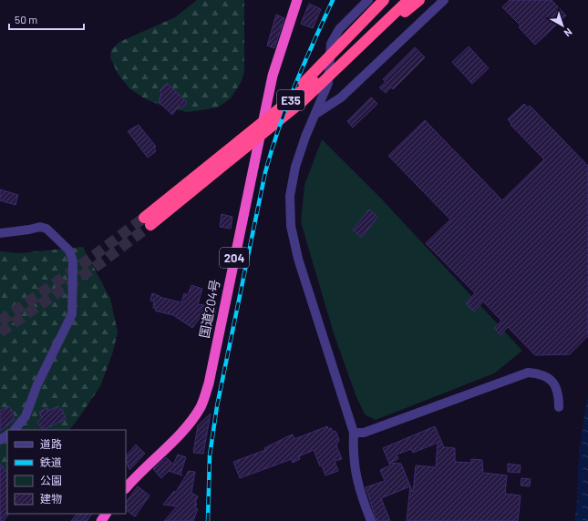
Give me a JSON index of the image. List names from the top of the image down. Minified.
{"streets":{"highway":["E35","204","国道204号"]},"legend":["道路","鉄道","公園","建物"],"scale_bar":"50 m","north":"bottom right"}
